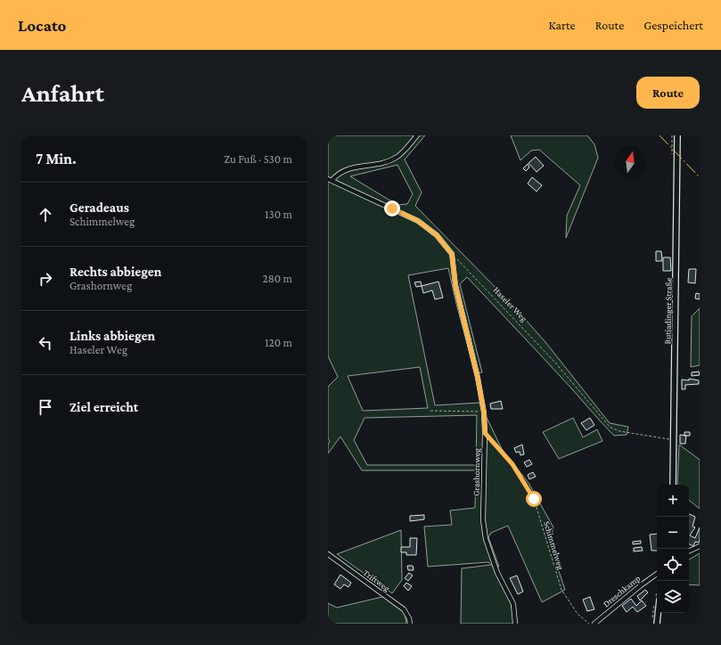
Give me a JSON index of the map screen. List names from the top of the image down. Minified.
{"streets":{"street":["Butjadinger Straße","Grashornweg","Triftweg","Dreschkamp"],"path":["Haseler Weg","Schimmelweg"]},"crossings":[["Haseler Weg","Butjadinger Straße"],["Haseler Weg","Grashornweg"],["Grashornweg","Schimmelweg"]],"north":"top","page":{"header":"Locato","nav":["Karte","Route","Gespeichert"],"buttons":"Route","title":"Anfahrt","heading":["7 Min.","Zu Fuß · 530 m"],"list":[["Geradeaus","Schimmelweg","130 m"],["Rechts abbiegen","Grashornweg","280 m"],["Links abbiegen","Haseler Weg","120 m"],"Ziel erreicht"],"map_buttons":["+","−"]}}
